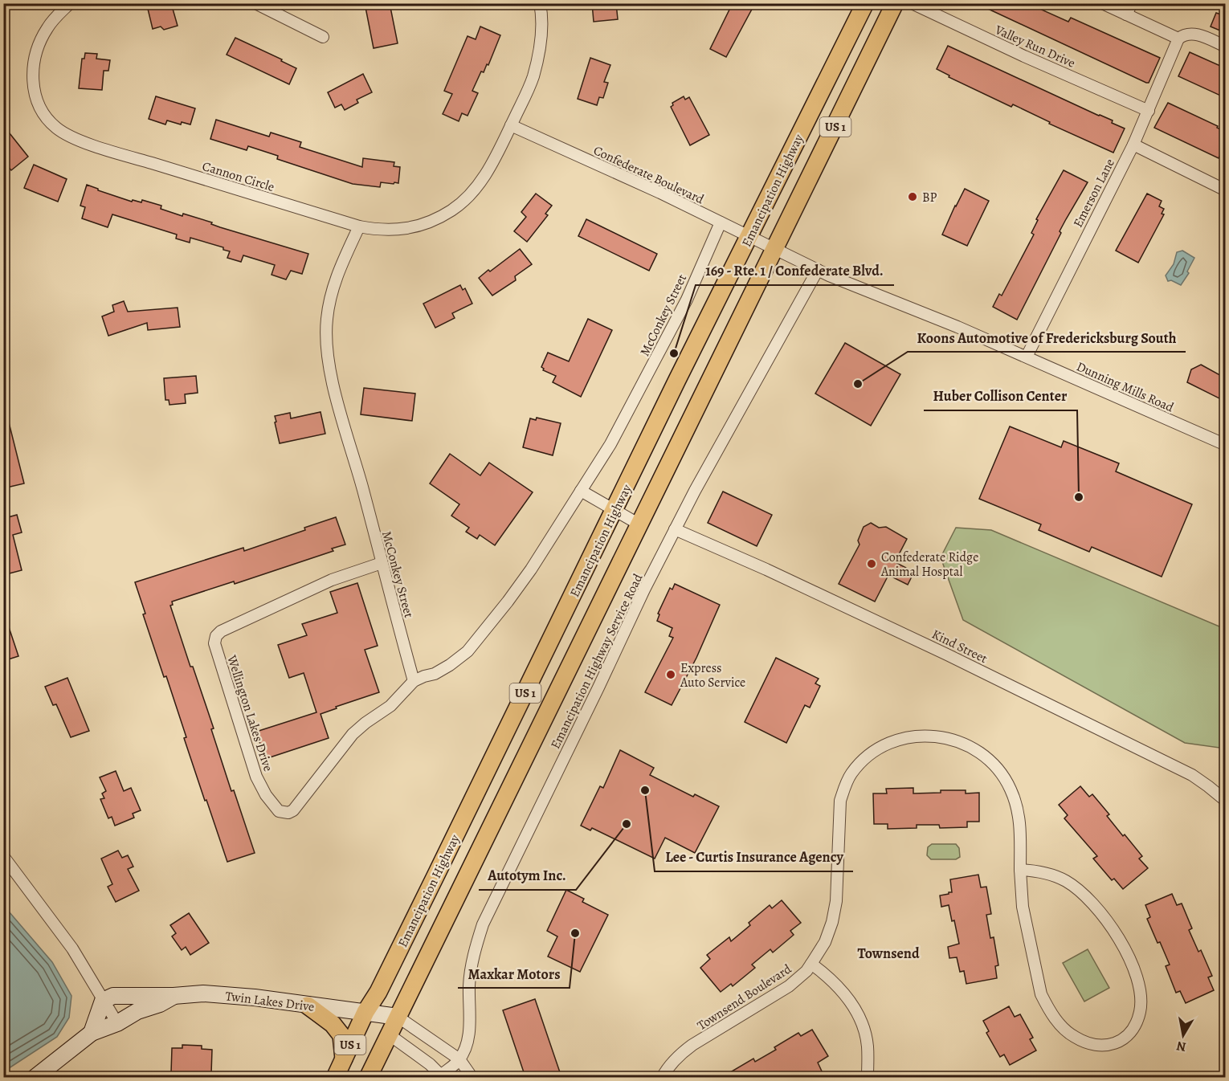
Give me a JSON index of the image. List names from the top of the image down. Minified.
{"streets":{"main road":["US 1","Emancipation Highway"],"street":["Valley Run Drive","Confederate Boulevard","Cannon Circle","Emerson Lane","McConkey Street","Dunning Mills Road","Kind Street","Emancipation Highway Service Road","Wellington Lakes Drive","Townsend Boulevard","Twin Lakes Drive"]},"crossings":[["Valley Run Drive","Emerson Lane"],["Confederate Boulevard","Cannon Circle"],["Confederate Boulevard","Emancipation Highway"],["Confederate Boulevard","McConkey Street"],["Confederate Boulevard","Dunning Mills Road"],["Cannon Circle","McConkey Street"],["Emancipation Highway","Dunning Mills Road"],["Emancipation Highway","Twin Lakes Drive"],["Emerson Lane","Dunning Mills Road"],["McConkey Street","Wellington Lakes Drive"],["Dunning Mills Road","Emancipation Highway Service Road"],["Kind Street","Emancipation Highway Service Road"]],"districts":["Townsend"],"places":["BP","169 - Rte. 1 / Confederate Blvd.","Koons Automotive of Fredericksburg South","Huber Collison Center","Confederate Ridge Animal Hosptal","Express Auto Service","Lee - Curtis Insurance Agency","Autotym Inc.","Maxkar Motors"],"north":"bottom"}
